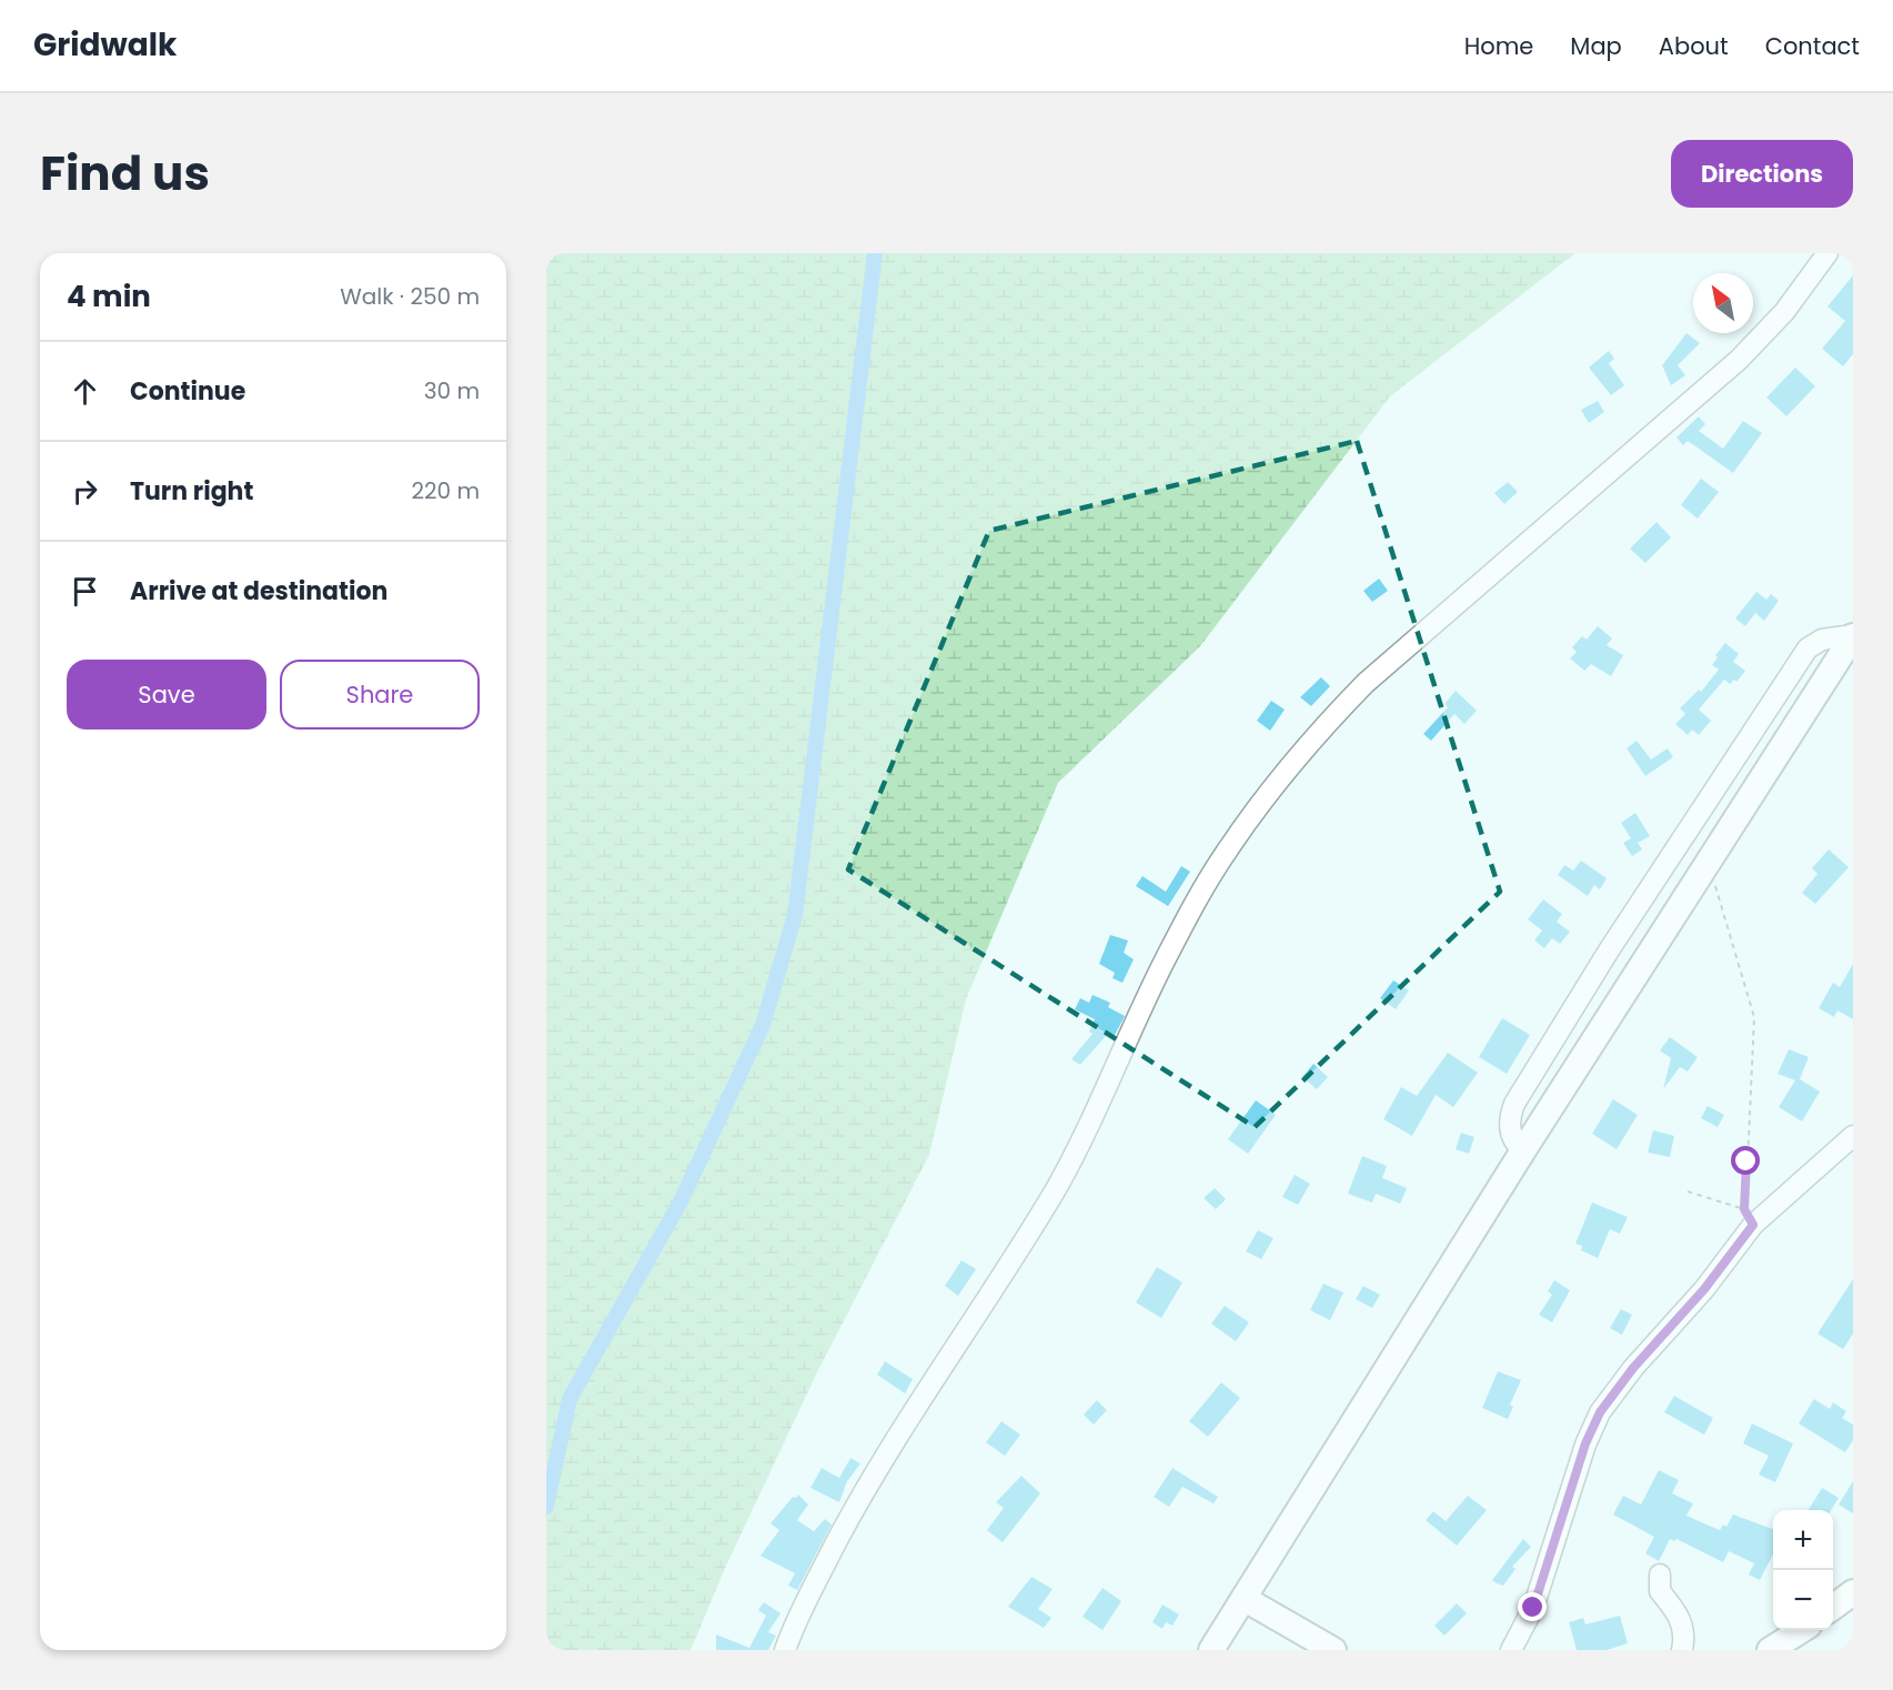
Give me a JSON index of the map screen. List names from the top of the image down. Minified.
{"north":"top left","page":{"header":"Gridwalk","nav":["Home","Map","About","Contact"],"title":"Find us","buttons":["Directions",["Save","Share"]],"heading":["4 min","Walk · 250 m"],"list":[["Continue","30 m"],["Turn right","220 m"],"Arrive at destination"],"map_buttons":["+","−"]}}
